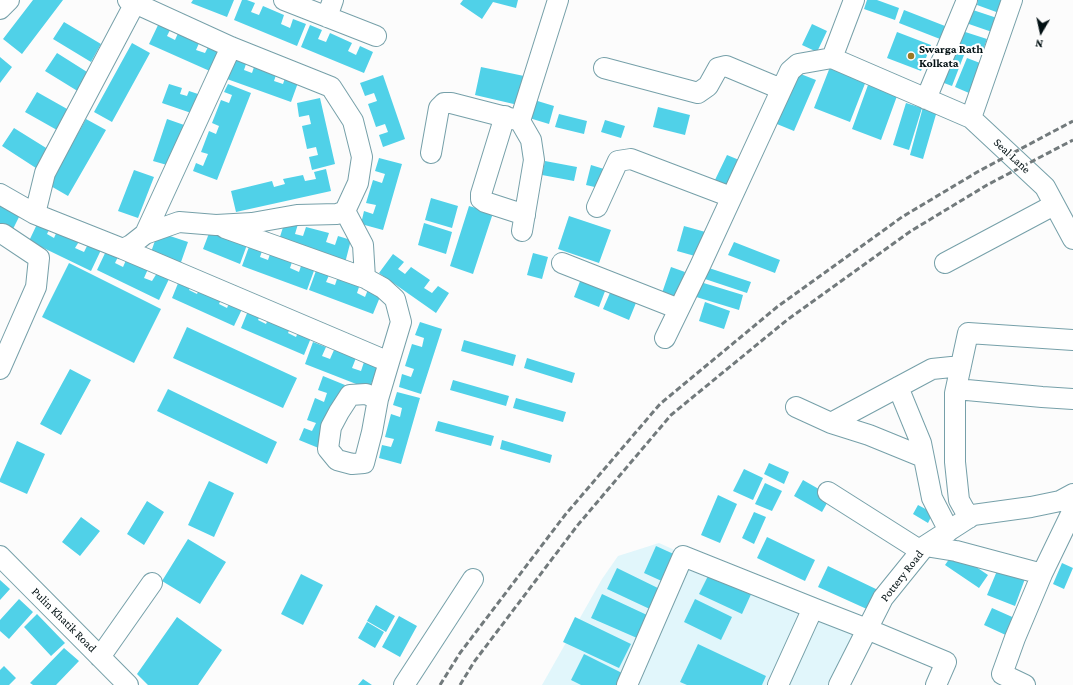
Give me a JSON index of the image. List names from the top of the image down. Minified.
{"streets":{"street":["Seal Lane","Pottery Road","Pulin Khatik Road"]},"places":["Swarga Rath Kolkata"],"north":"bottom"}
